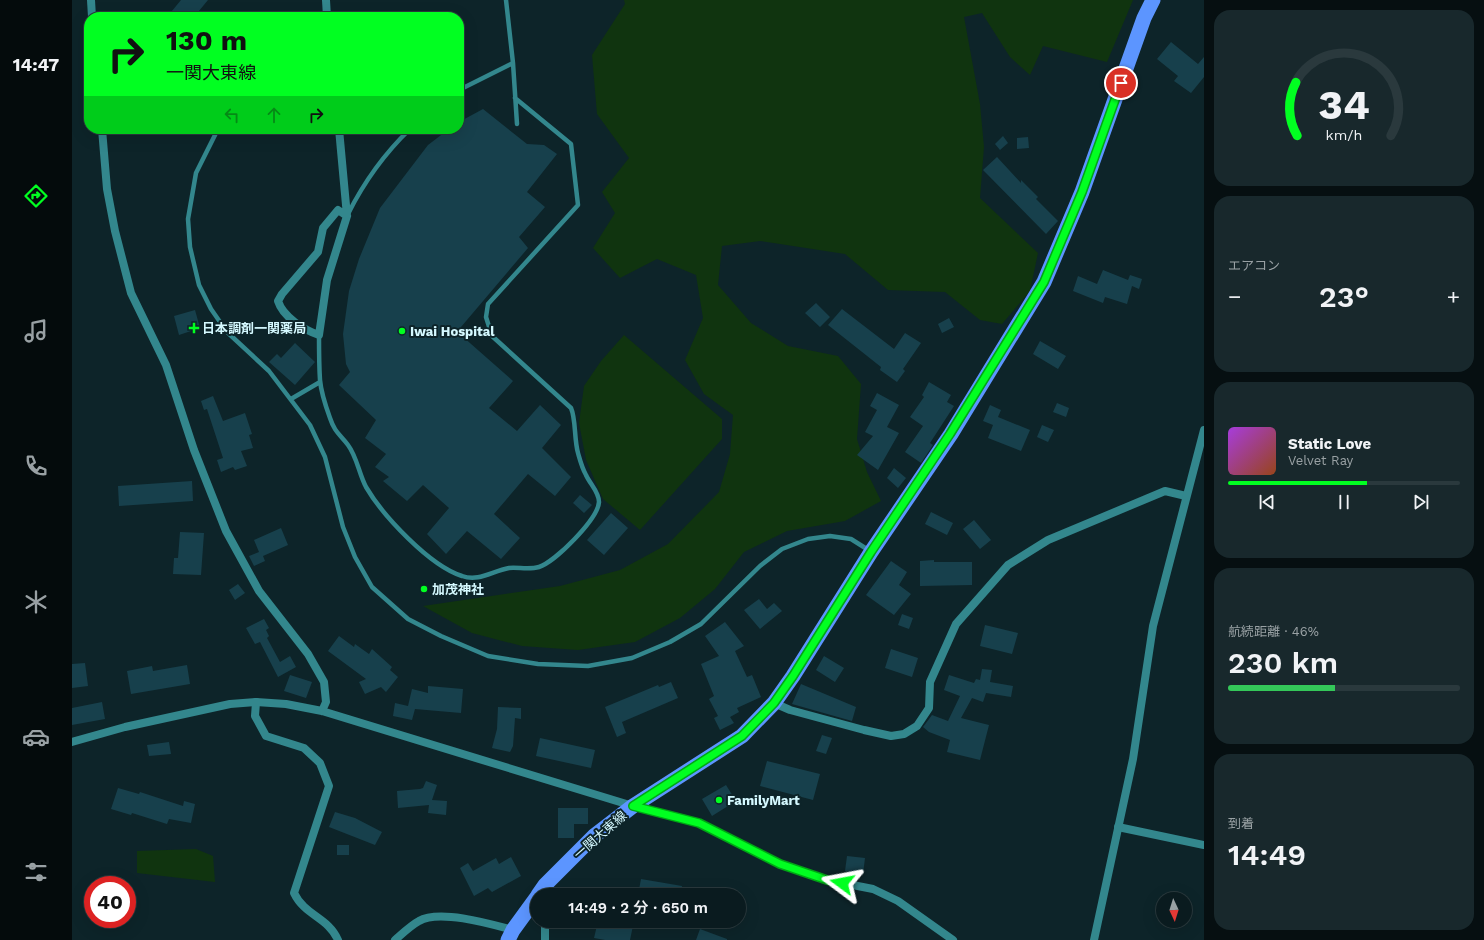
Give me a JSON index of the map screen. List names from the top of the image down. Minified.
{"streets":{"main road":["一関大東線"]},"places":{"health":["日本調剤一関薬局"],"other":["Iwai Hospital","加茂神社","FamilyMart"]},"north":"bottom","page":{"tabs":"14:47","turn":["130 m","一関大東線"],"tile":["エアコン",["航続距離 · 46%","230 km"],["到着","14:49"]],"heat":["−","23°","+"],"song":["Static Love","Velvet Ray"],"limit":"40","trip":"14:49 · 2 分 · 650 m","gauge":["34","km/h"]}}
